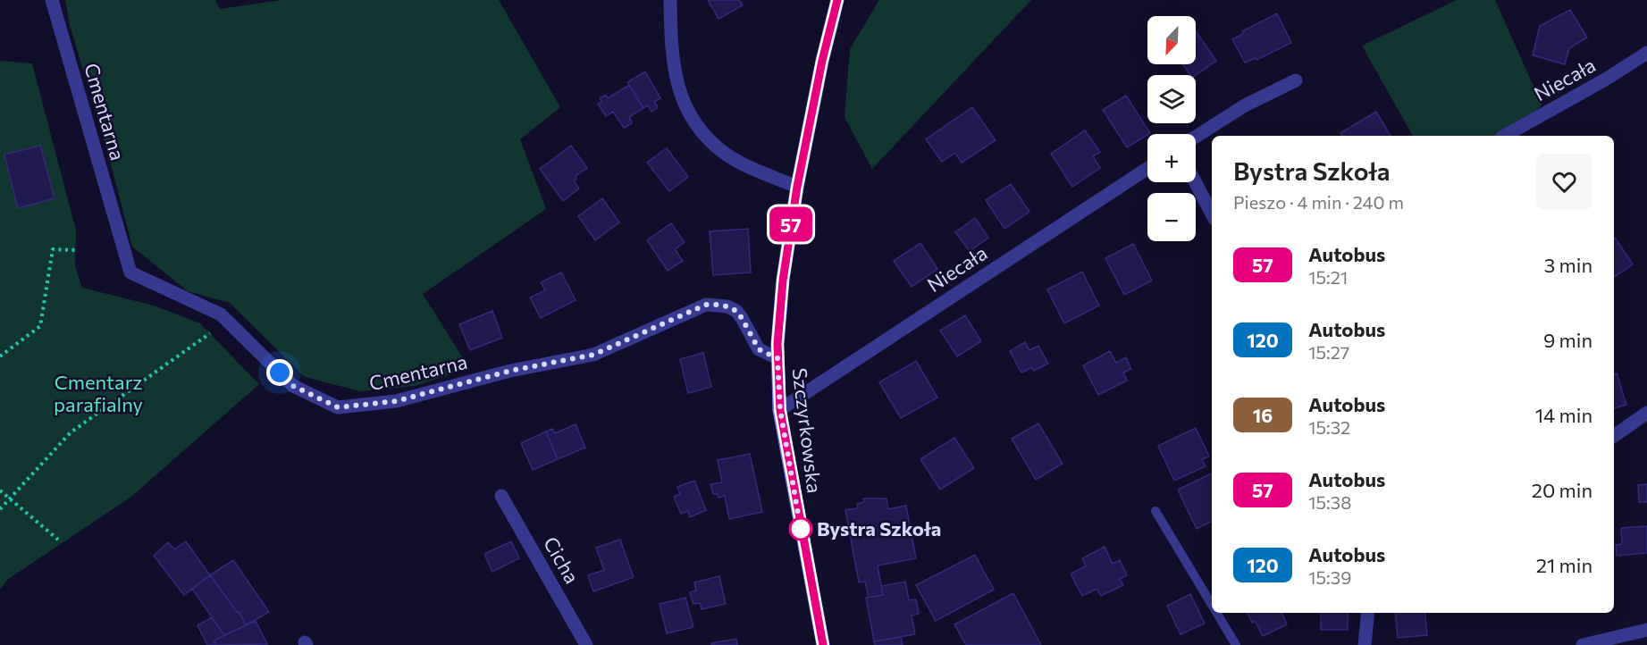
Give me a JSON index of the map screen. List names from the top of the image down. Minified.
{"streets":{"main road":["Szczyrkowska"],"street":["Niecała","Cmentarna","Cicha"]},"crossings":[["Niecała","Szczyrkowska"],["Cmentarna","Szczyrkowska"]],"parks":["Cmentarz parafialny"],"places":["Bystra Szkoła"],"lines":["bus line 57"],"north":"bottom left","page":{"on_map":"57","map_buttons":["+","−"],"heading":["Bystra Szkoła","Pieszo · 4 min · 240 m"],"list":[{"mark":"57","name":"Autobus","note":"15:21","value":"3 min"},{"mark":"120","name":"Autobus","note":"15:27","value":"9 min"},{"mark":"16","name":"Autobus","note":"15:32","value":"14 min"},{"mark":"57","name":"Autobus","note":"15:38","value":"20 min"},{"mark":"120","name":"Autobus","note":"15:39","value":"21 min"}]}}
